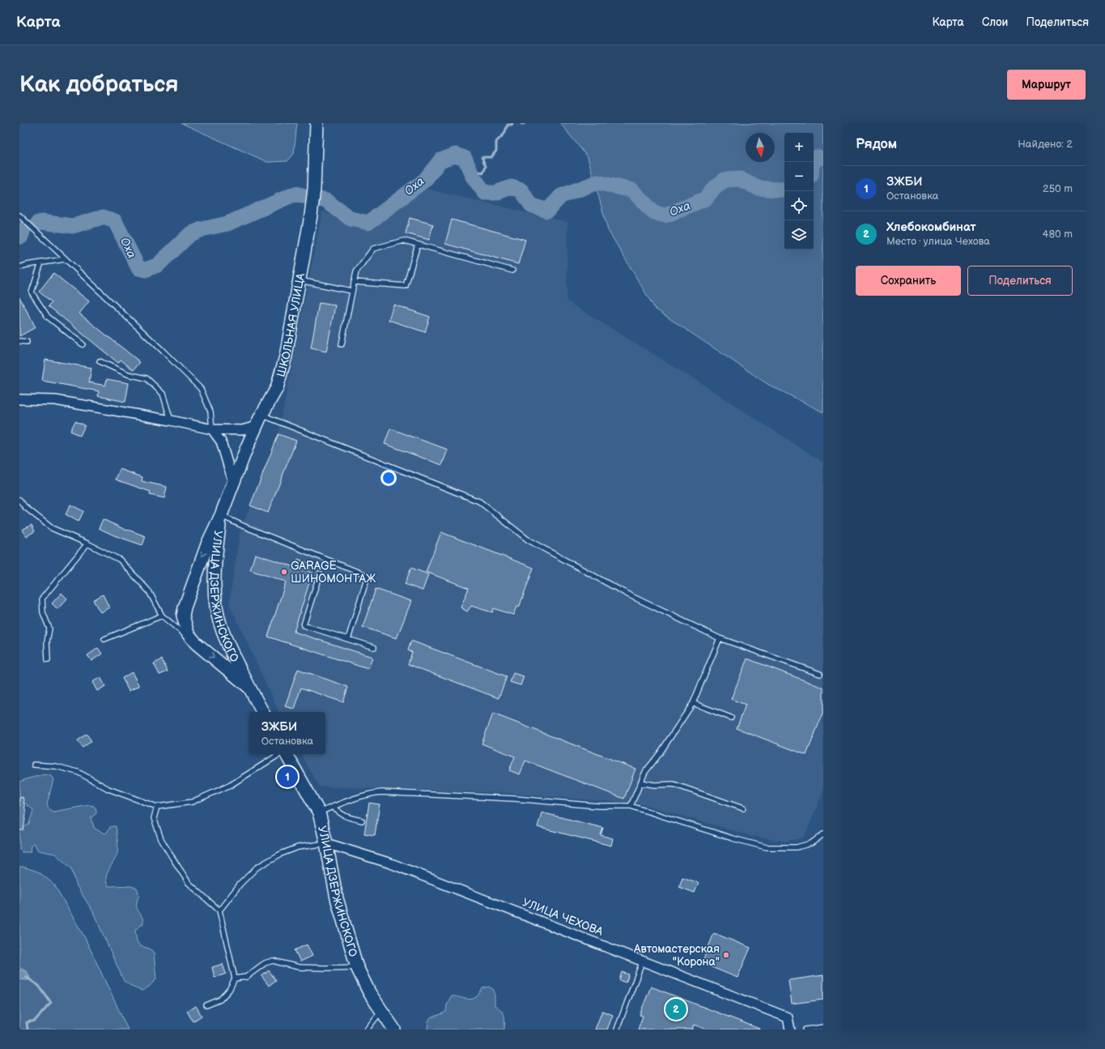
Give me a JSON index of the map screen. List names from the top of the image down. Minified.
{"streets":{"street":["ШКОЛЬНАЯ УЛИЦА","УЛИЦА ДЗЕРЖИНСКОГО","УЛИЦА ЧЕХОВА"]},"crossings":[["ШКОЛЬНАЯ УЛИЦА","УЛИЦА ДЗЕРЖИНСКОГО"],["УЛИЦА ДЗЕРЖИНСКОГО","УЛИЦА ЧЕХОВА"]],"water":["Оха"],"places":["GARAGE ШИНОМОНТАЖ","Автомастерская \"Корона\""],"north":"bottom","page":{"header":"Карта","nav":["Карта","Слои","Поделиться"],"buttons":["Маршрут",["Сохранить","Поделиться"]],"title":"Как добраться","heading":["Рядом","Найдено: 2"],"map_buttons":["+","−"],"list":[{"mark":"1","name":"ЗЖБИ","note":"Остановка","value":"250 m"},{"mark":"2","name":"Хлебокомбинат","note":"Место · улица Чехова","value":"480 m"}],"popup":["ЗЖБИ","Остановка"],"pins":["1","2"]}}
